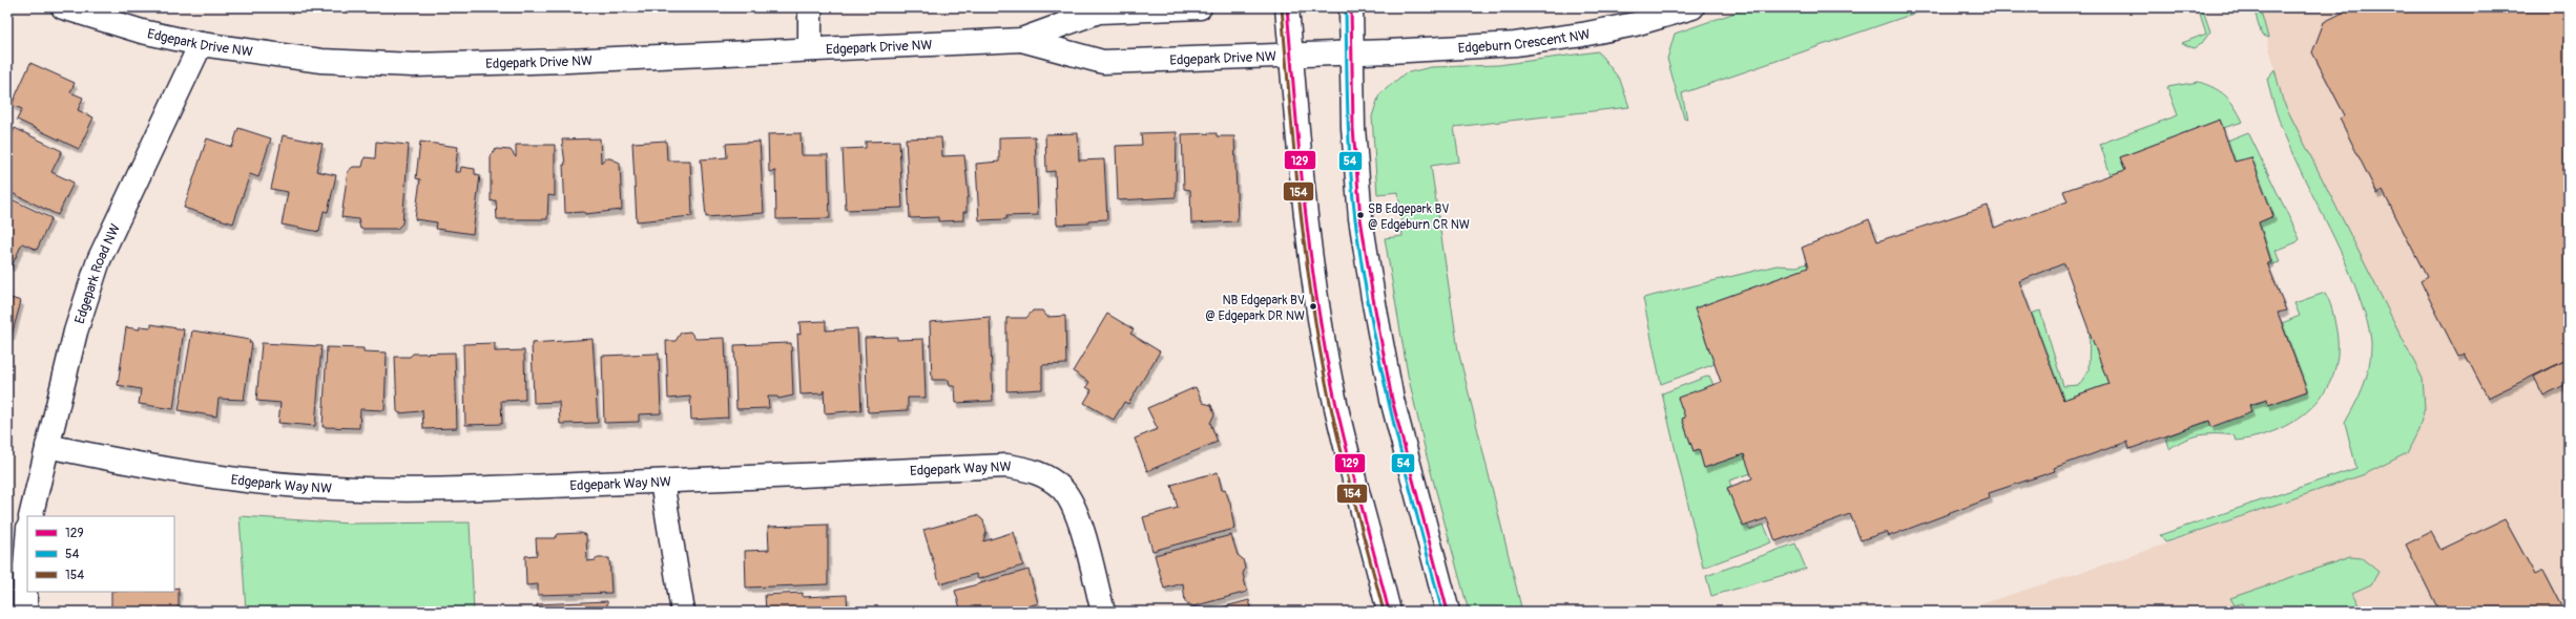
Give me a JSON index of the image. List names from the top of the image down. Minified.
{"streets":{"street":["Edgeburn Crescent NW","Edgepark Drive NW","Edgepark Road NW","Edgepark Way NW"]},"crossings":[["Edgeburn Crescent NW","Edgepark Drive NW"],["Edgepark Drive NW","Edgepark Road NW"],["Edgepark Road NW","Edgepark Way NW"]],"places":["SB Edgepark BV @ Edgeburn CR NW","NB Edgepark BV @ Edgepark DR NW"],"lines":["transit line 129","transit line 54","transit line 154"],"legend":["129","54","154"]}
